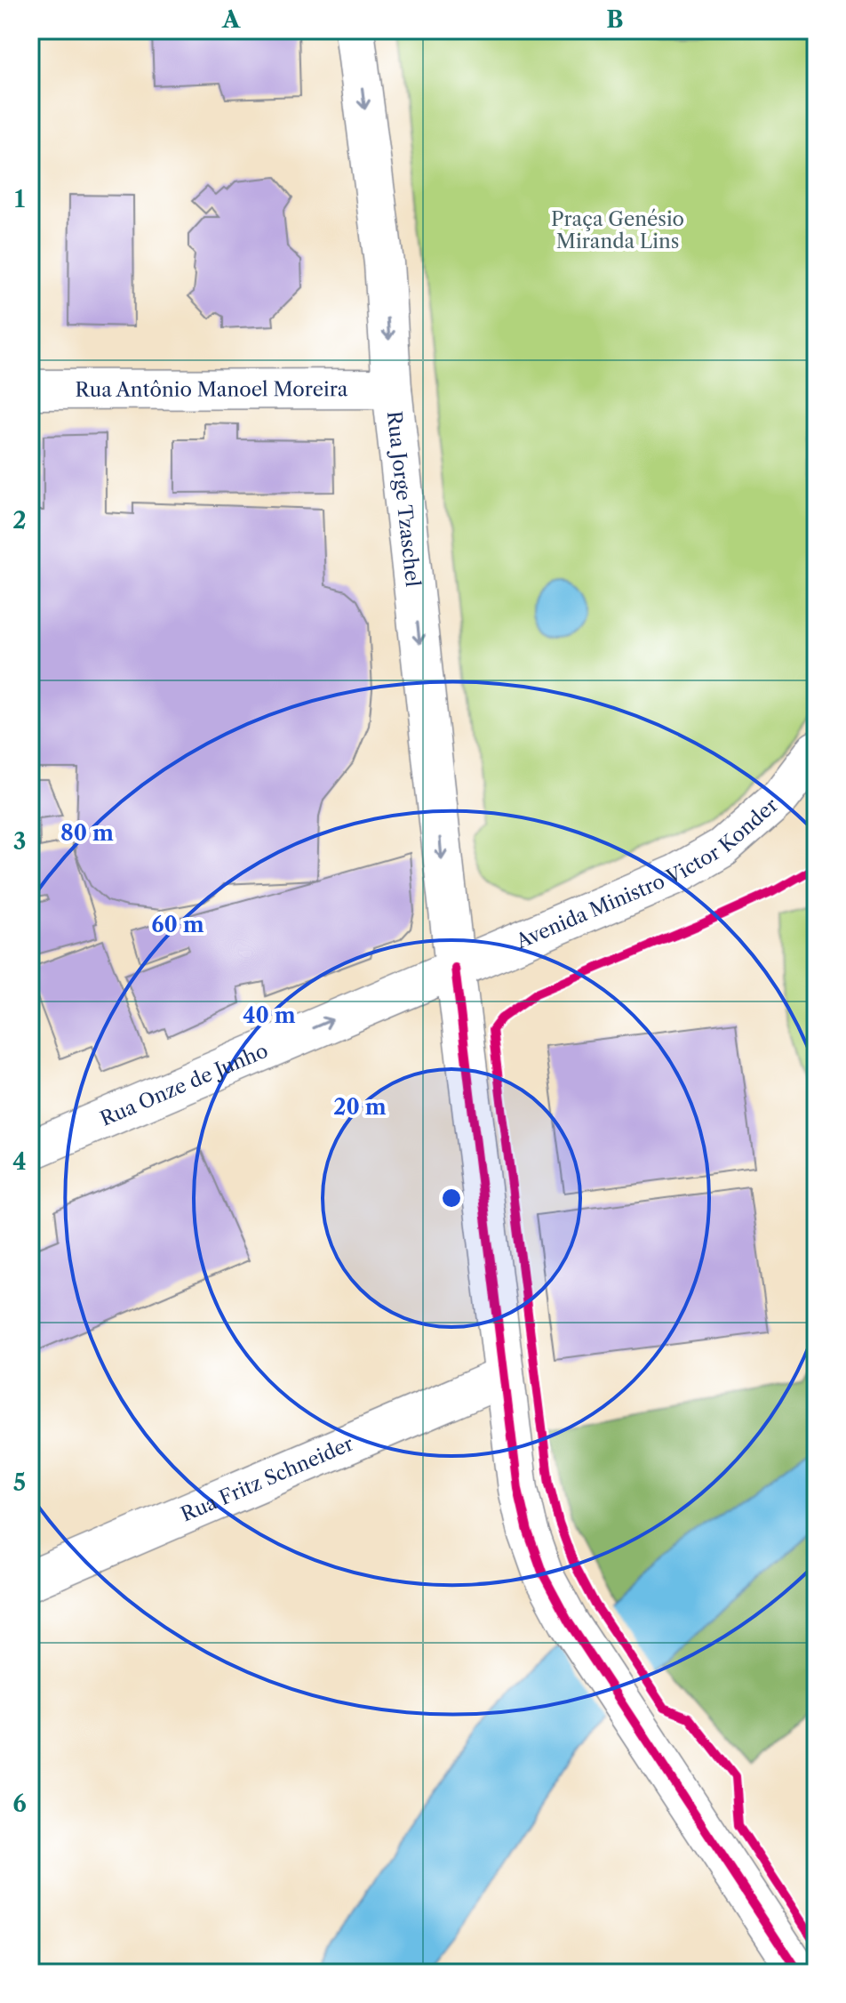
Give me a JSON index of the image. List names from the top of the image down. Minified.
{"streets":{"main road":["Rua Antônio Manoel Moreira","Rua Jorge Tzaschel","Avenida Ministro Victor Konder","Rua Onze de Junho","Rua Fritz Schneider"]},"crossings":[["Rua Antônio Manoel Moreira","Rua Jorge Tzaschel"],["Rua Jorge Tzaschel","Avenida Ministro Victor Konder"],["Rua Jorge Tzaschel","Rua Onze de Junho"],["Rua Jorge Tzaschel","Rua Fritz Schneider"],["Avenida Ministro Victor Konder","Rua Onze de Junho"]],"one_way":["Rua Jorge Tzaschel","Rua Onze de Junho"],"parks":["Praça Genésio Miranda Lins"],"grid":{"columns":["A","B"],"rows":["1","2","3","4","5","6"]},"rings":["80 m","60 m","40 m","20 m"]}
